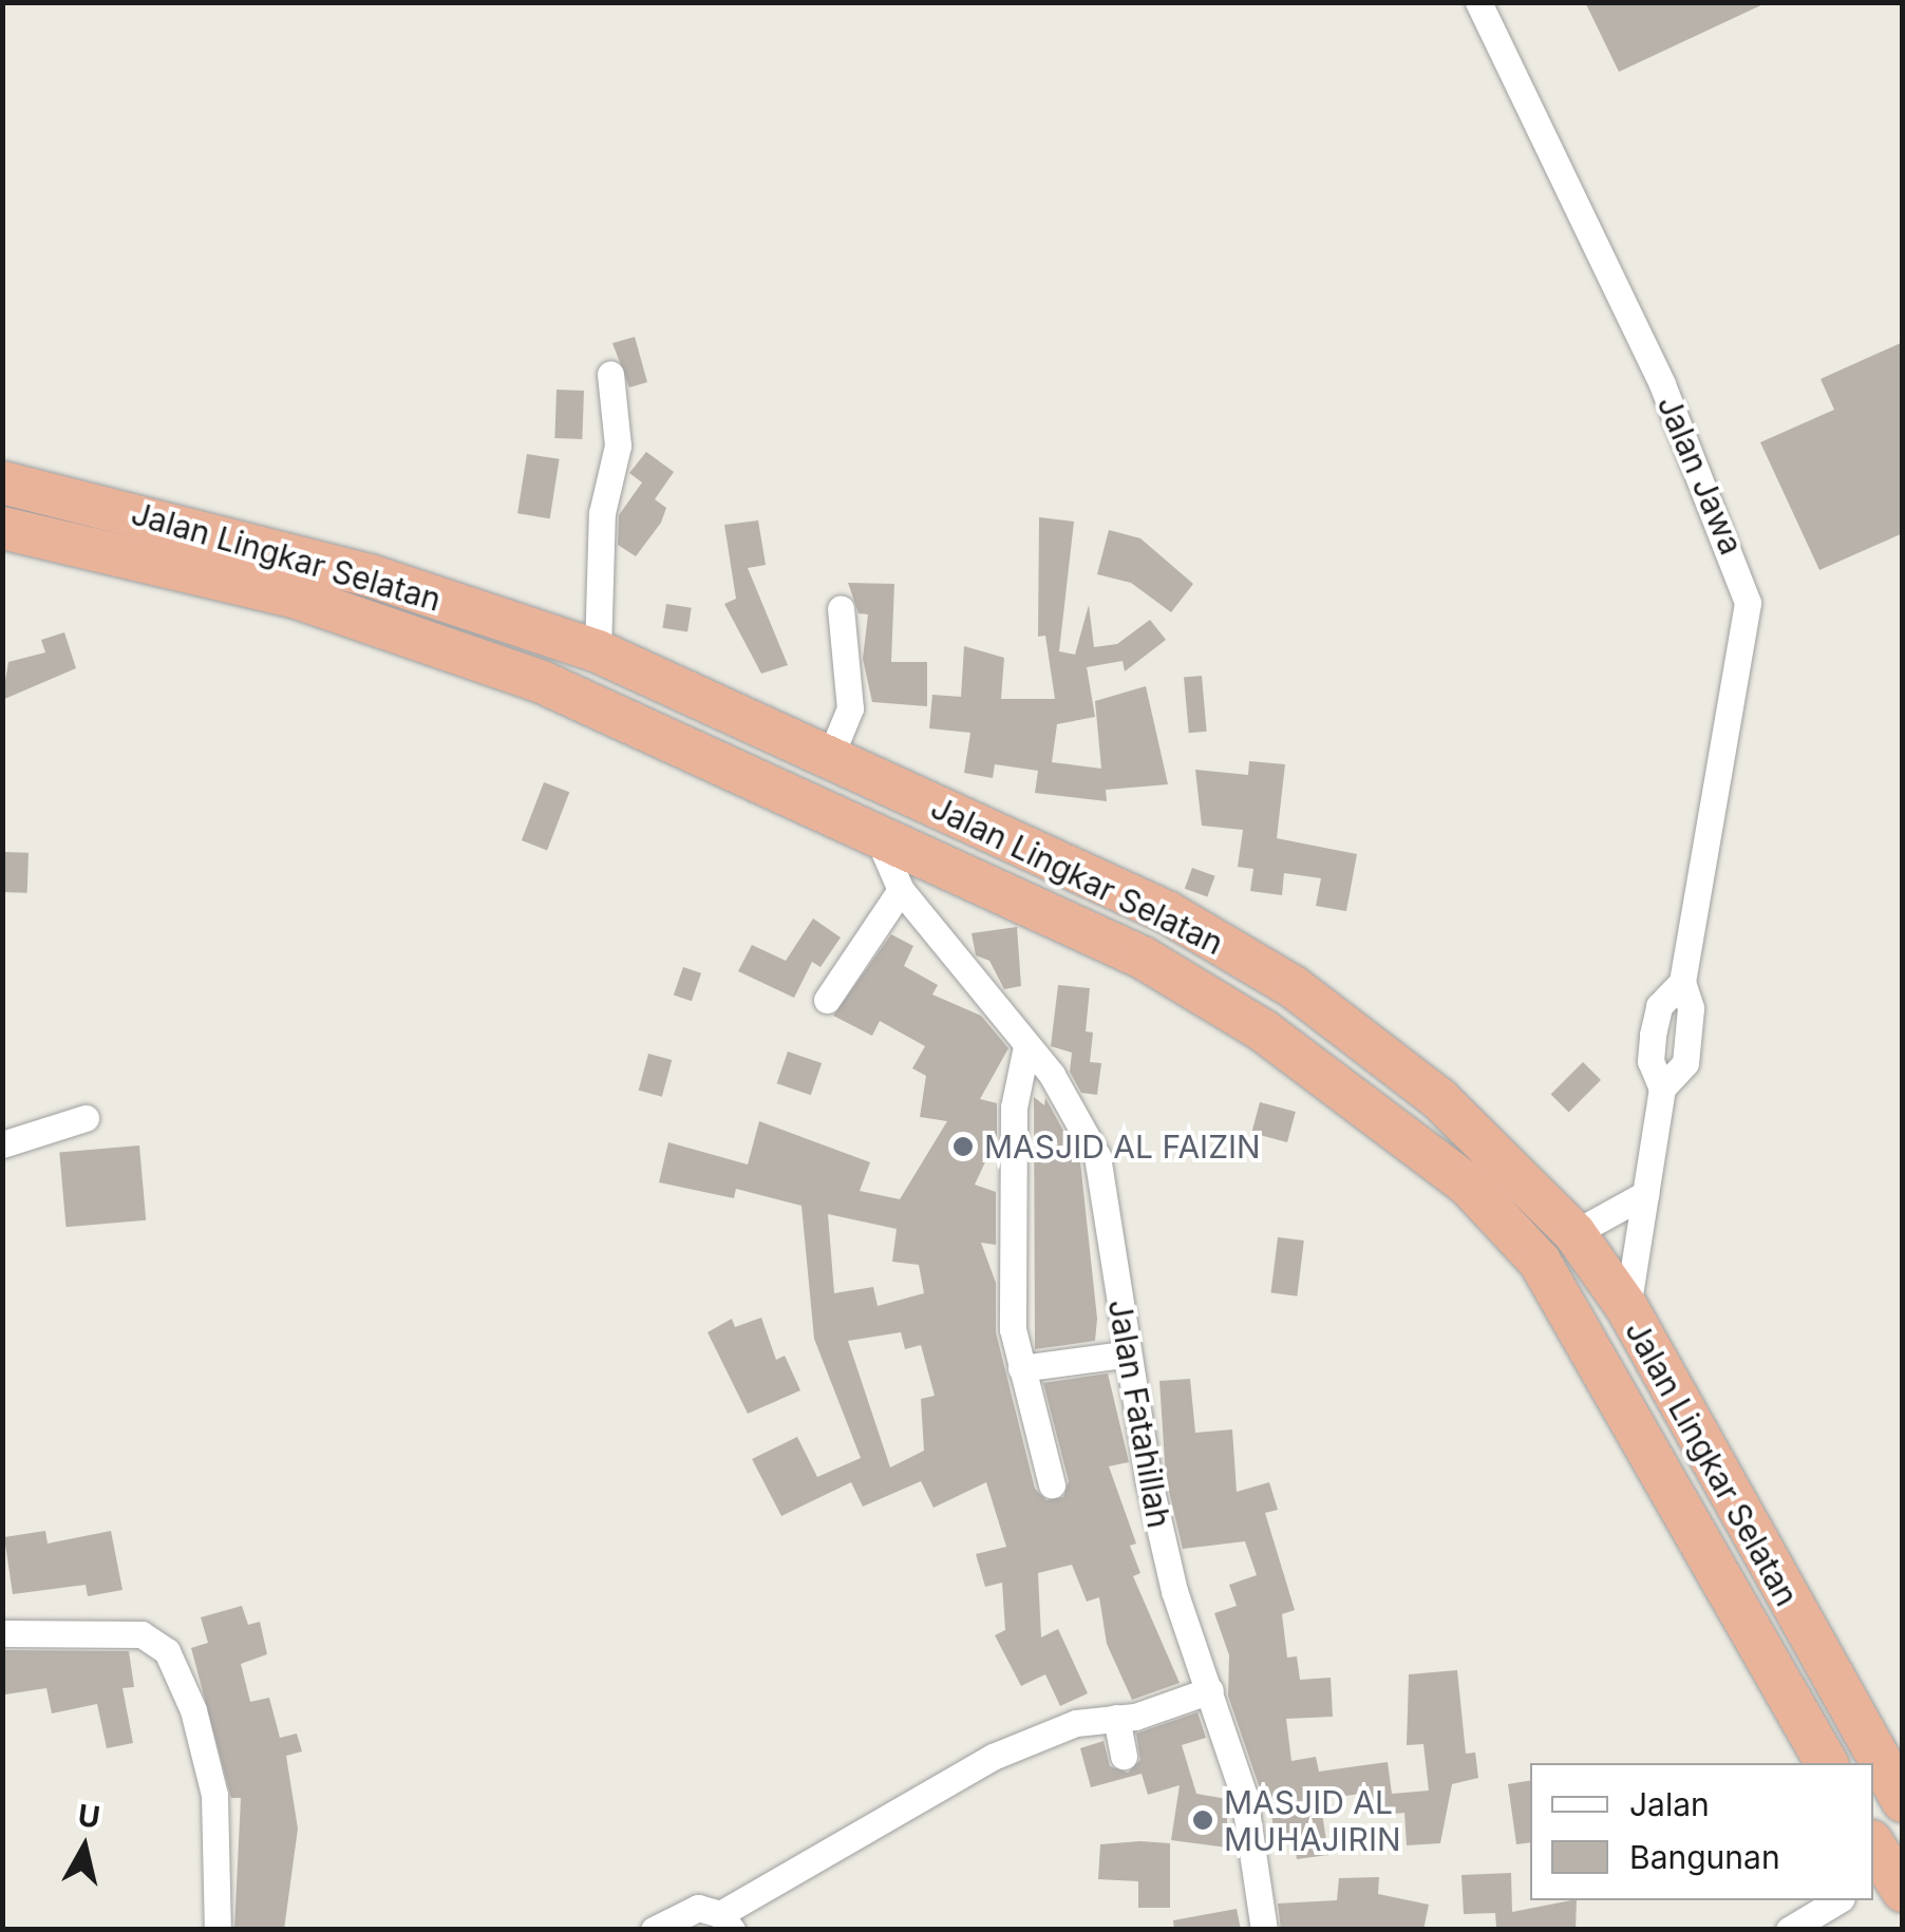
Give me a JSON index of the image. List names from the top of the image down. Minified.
{"streets":{"highway":["Jalan Lingkar Selatan"],"street":["Jalan Jawa","Jalan Fatahillah"]},"crossings":[["Jalan Jawa","Jalan Lingkar Selatan"],["Jalan Lingkar Selatan","Jalan Fatahillah"]],"places":["MASJID AL FAIZIN","MASJID AL MUHAJIRIN"],"legend":["Jalan","Bangunan"],"north":"top"}
